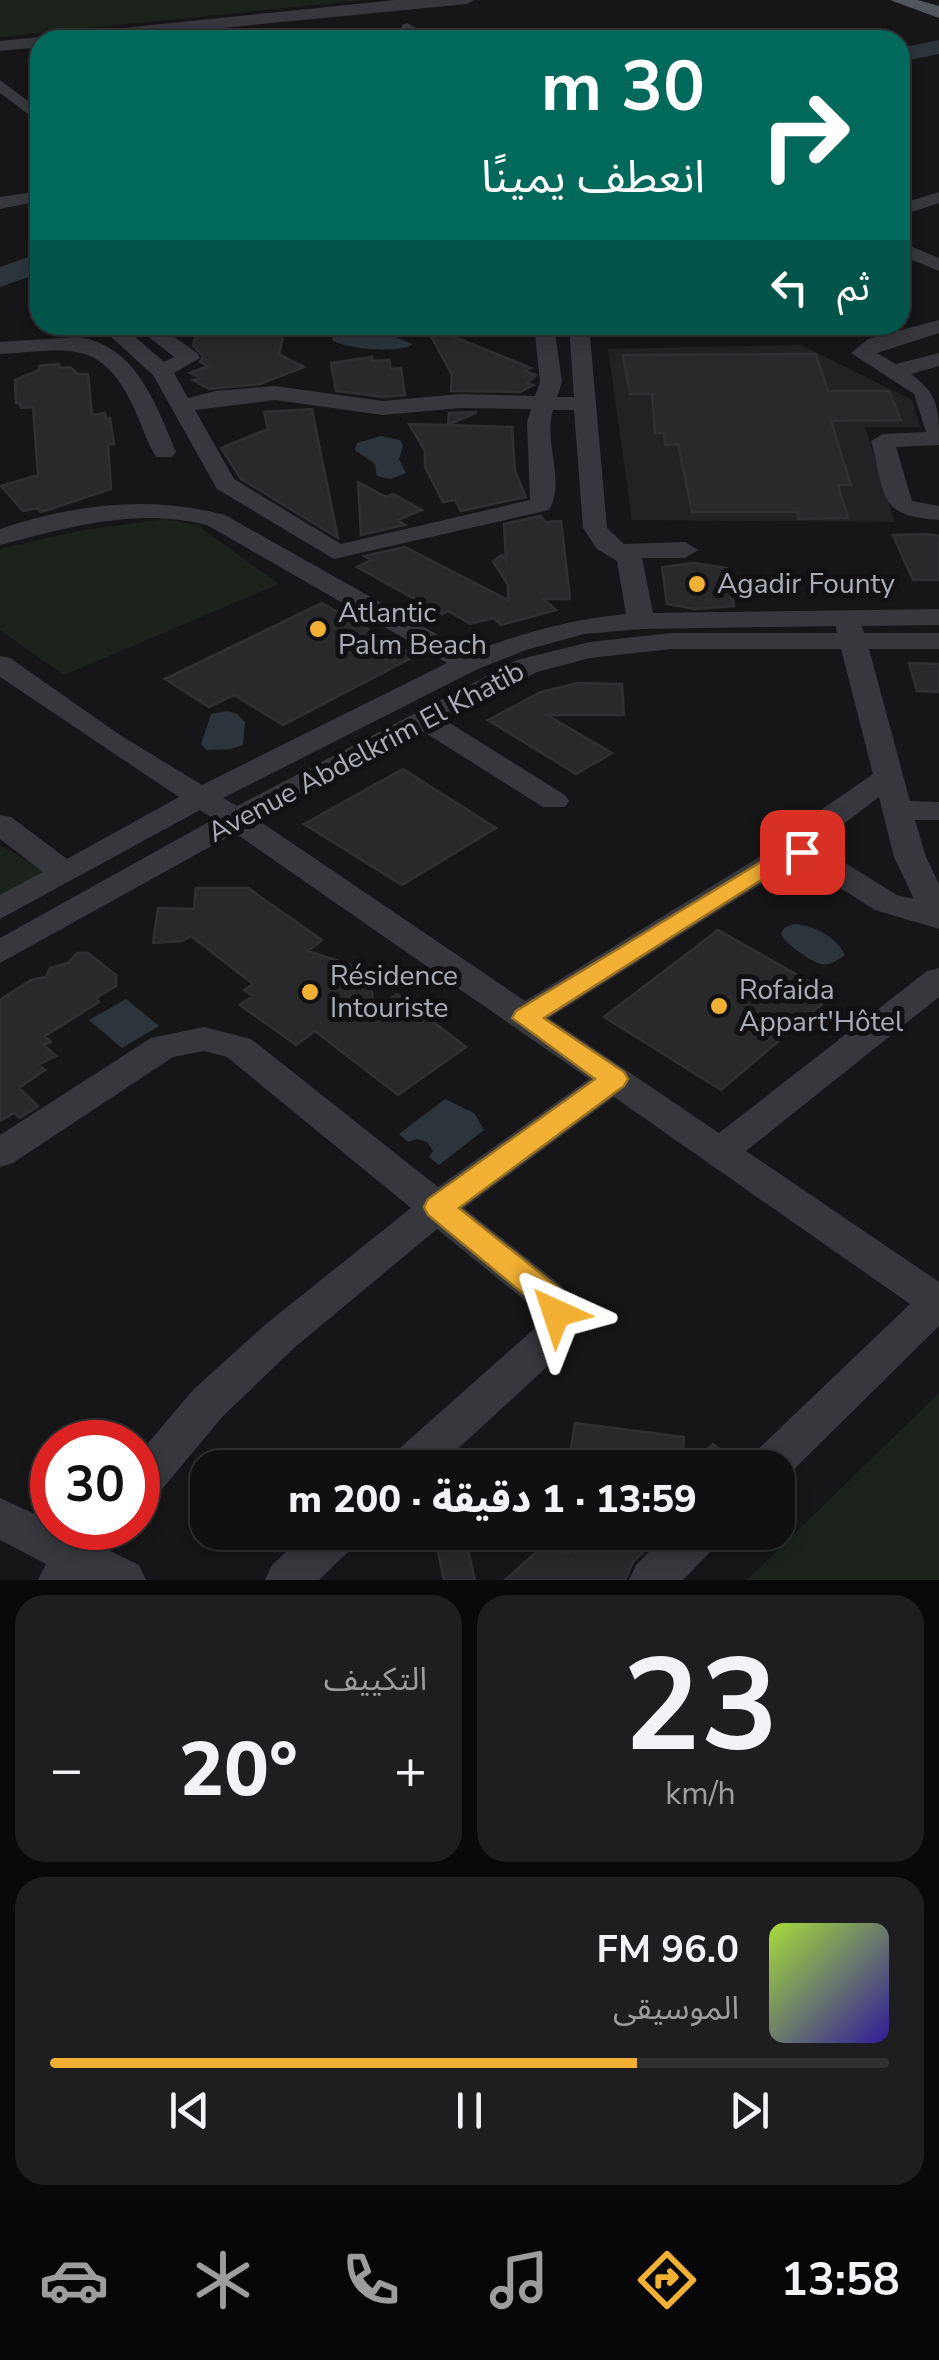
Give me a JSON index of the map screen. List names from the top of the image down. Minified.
{"streets":{"street":["Avenue Abdelkrim El Khatib"]},"places":["Agadir Founty","Atlantic Palm Beach","Résidence Intouriste","Rofaida Appart'Hôtel"],"page":{"turn":["30 m","انعطف يمينًا"],"then":"ثم","limit":"30","trip":"13:59 · 1 دقيقة · 200 m","tile":[["23","km/h"],"التكييف"],"heat":["−","20°","+"],"song":["96.0 FM","الموسيقى"],"tabs":"13:58"}}
